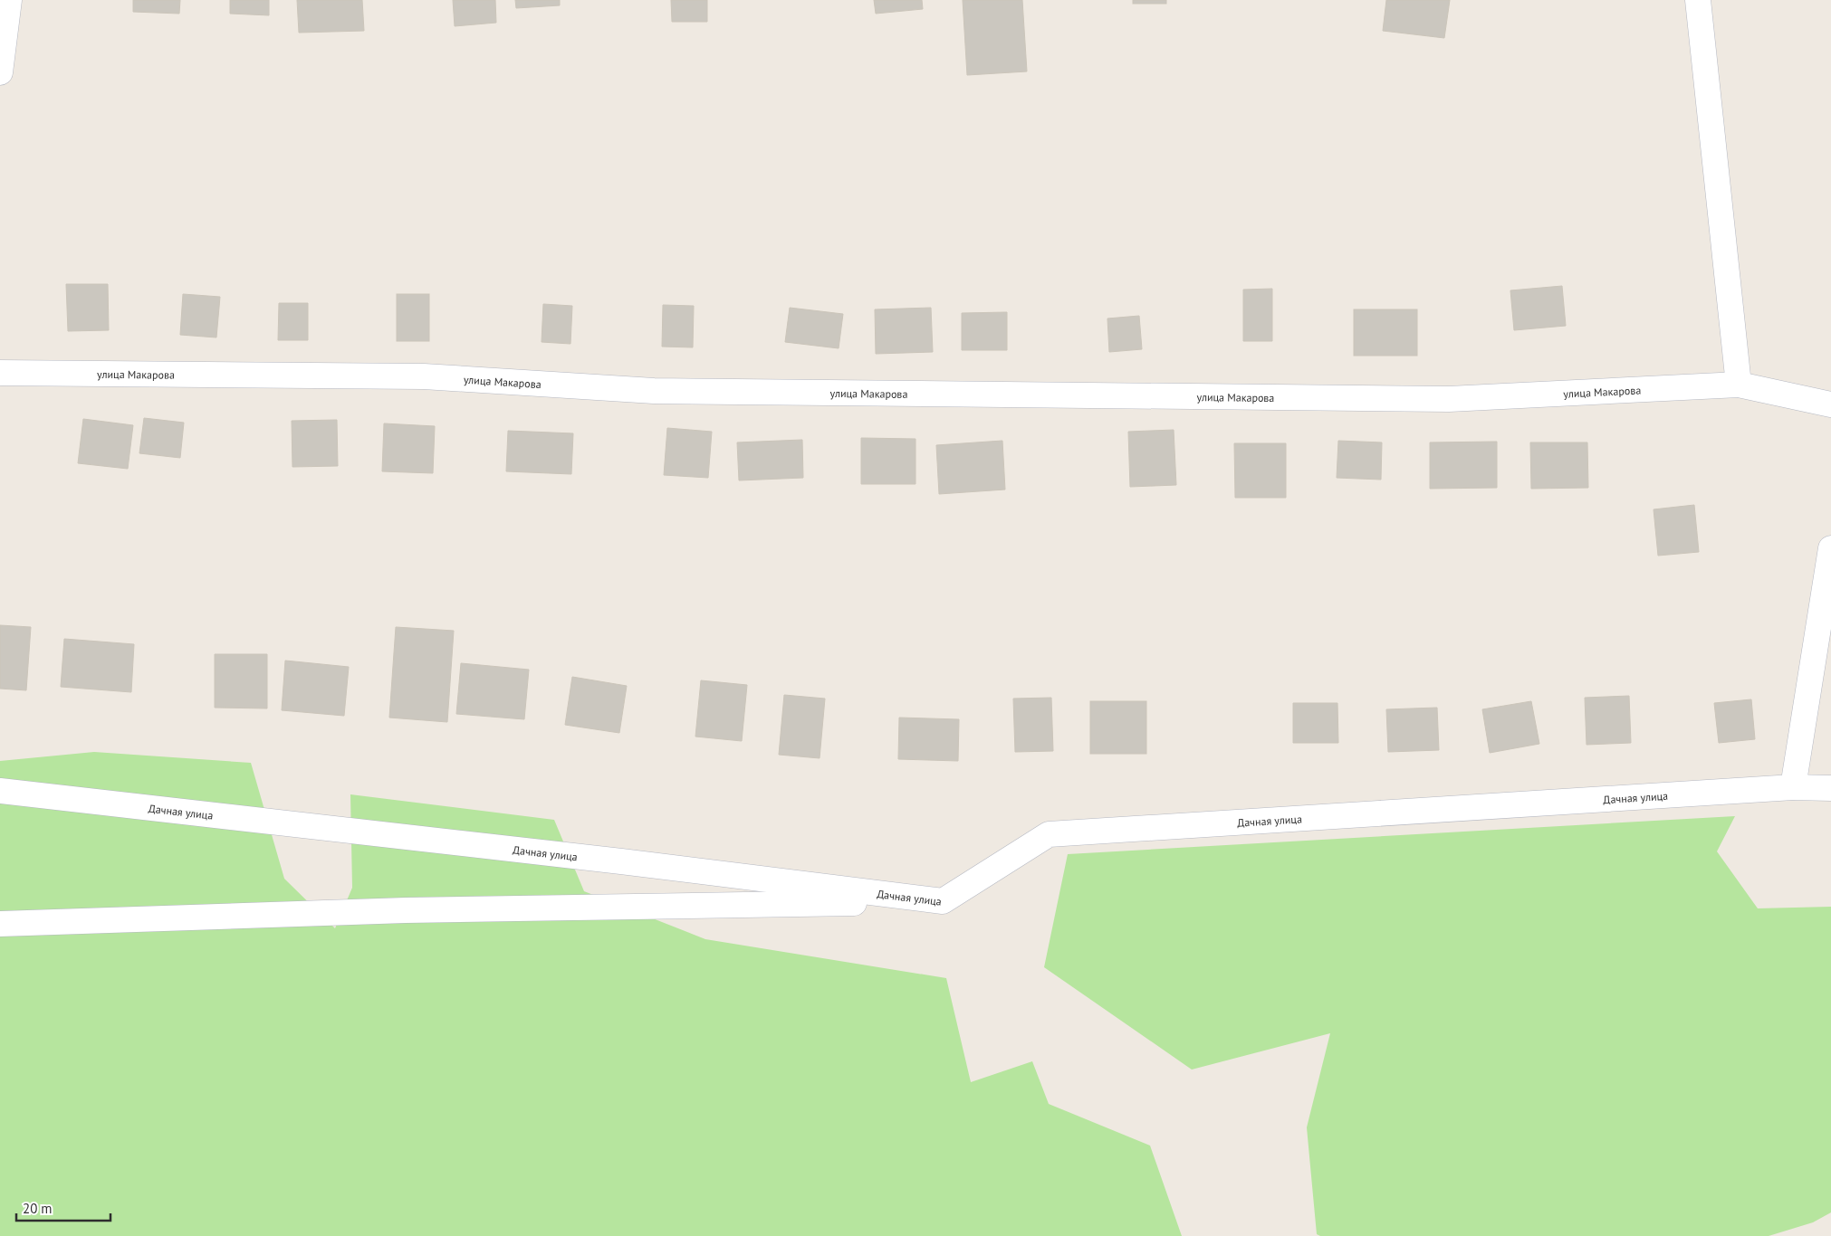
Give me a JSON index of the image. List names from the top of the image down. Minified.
{"streets":{"street":["улица Макарова","Дачная улица"]},"scale_bar":"20 m"}
